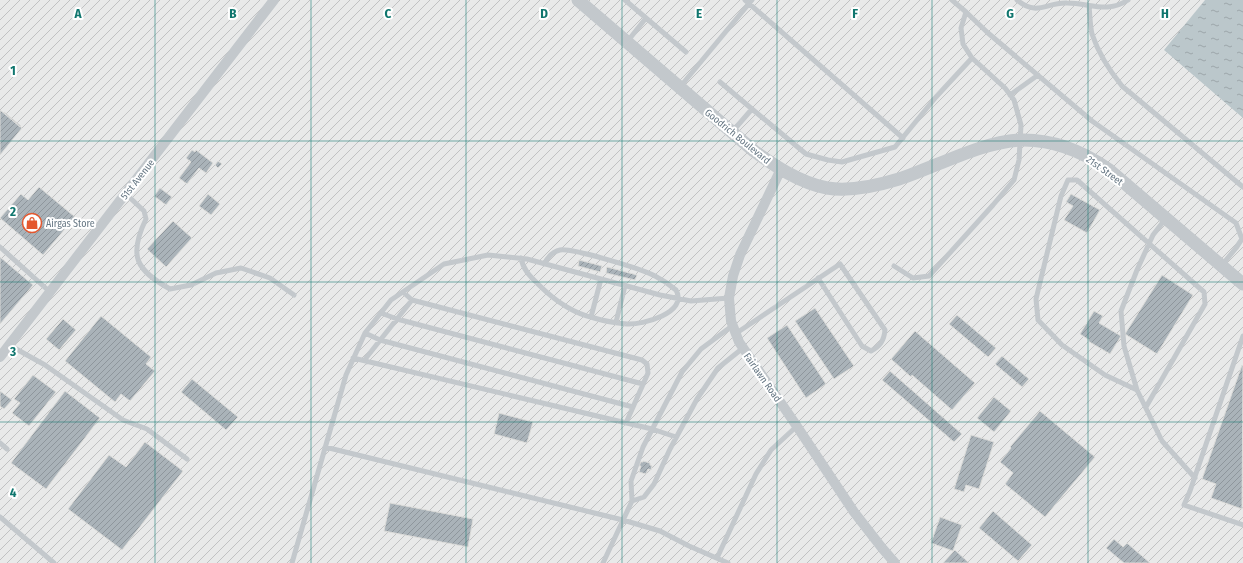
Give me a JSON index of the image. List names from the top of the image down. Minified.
{"streets":{"street":["Goodrich Boulevard","21st Street","51st Avenue","Fairlawn Road"]},"crossings":[["Goodrich Boulevard","21st Street"],["Goodrich Boulevard","Fairlawn Road"]],"places":{"shop":["Airgas Store"]},"grid":{"columns":["A","B","C","D","E","F","G","H"],"rows":["1","2","3","4"]}}
